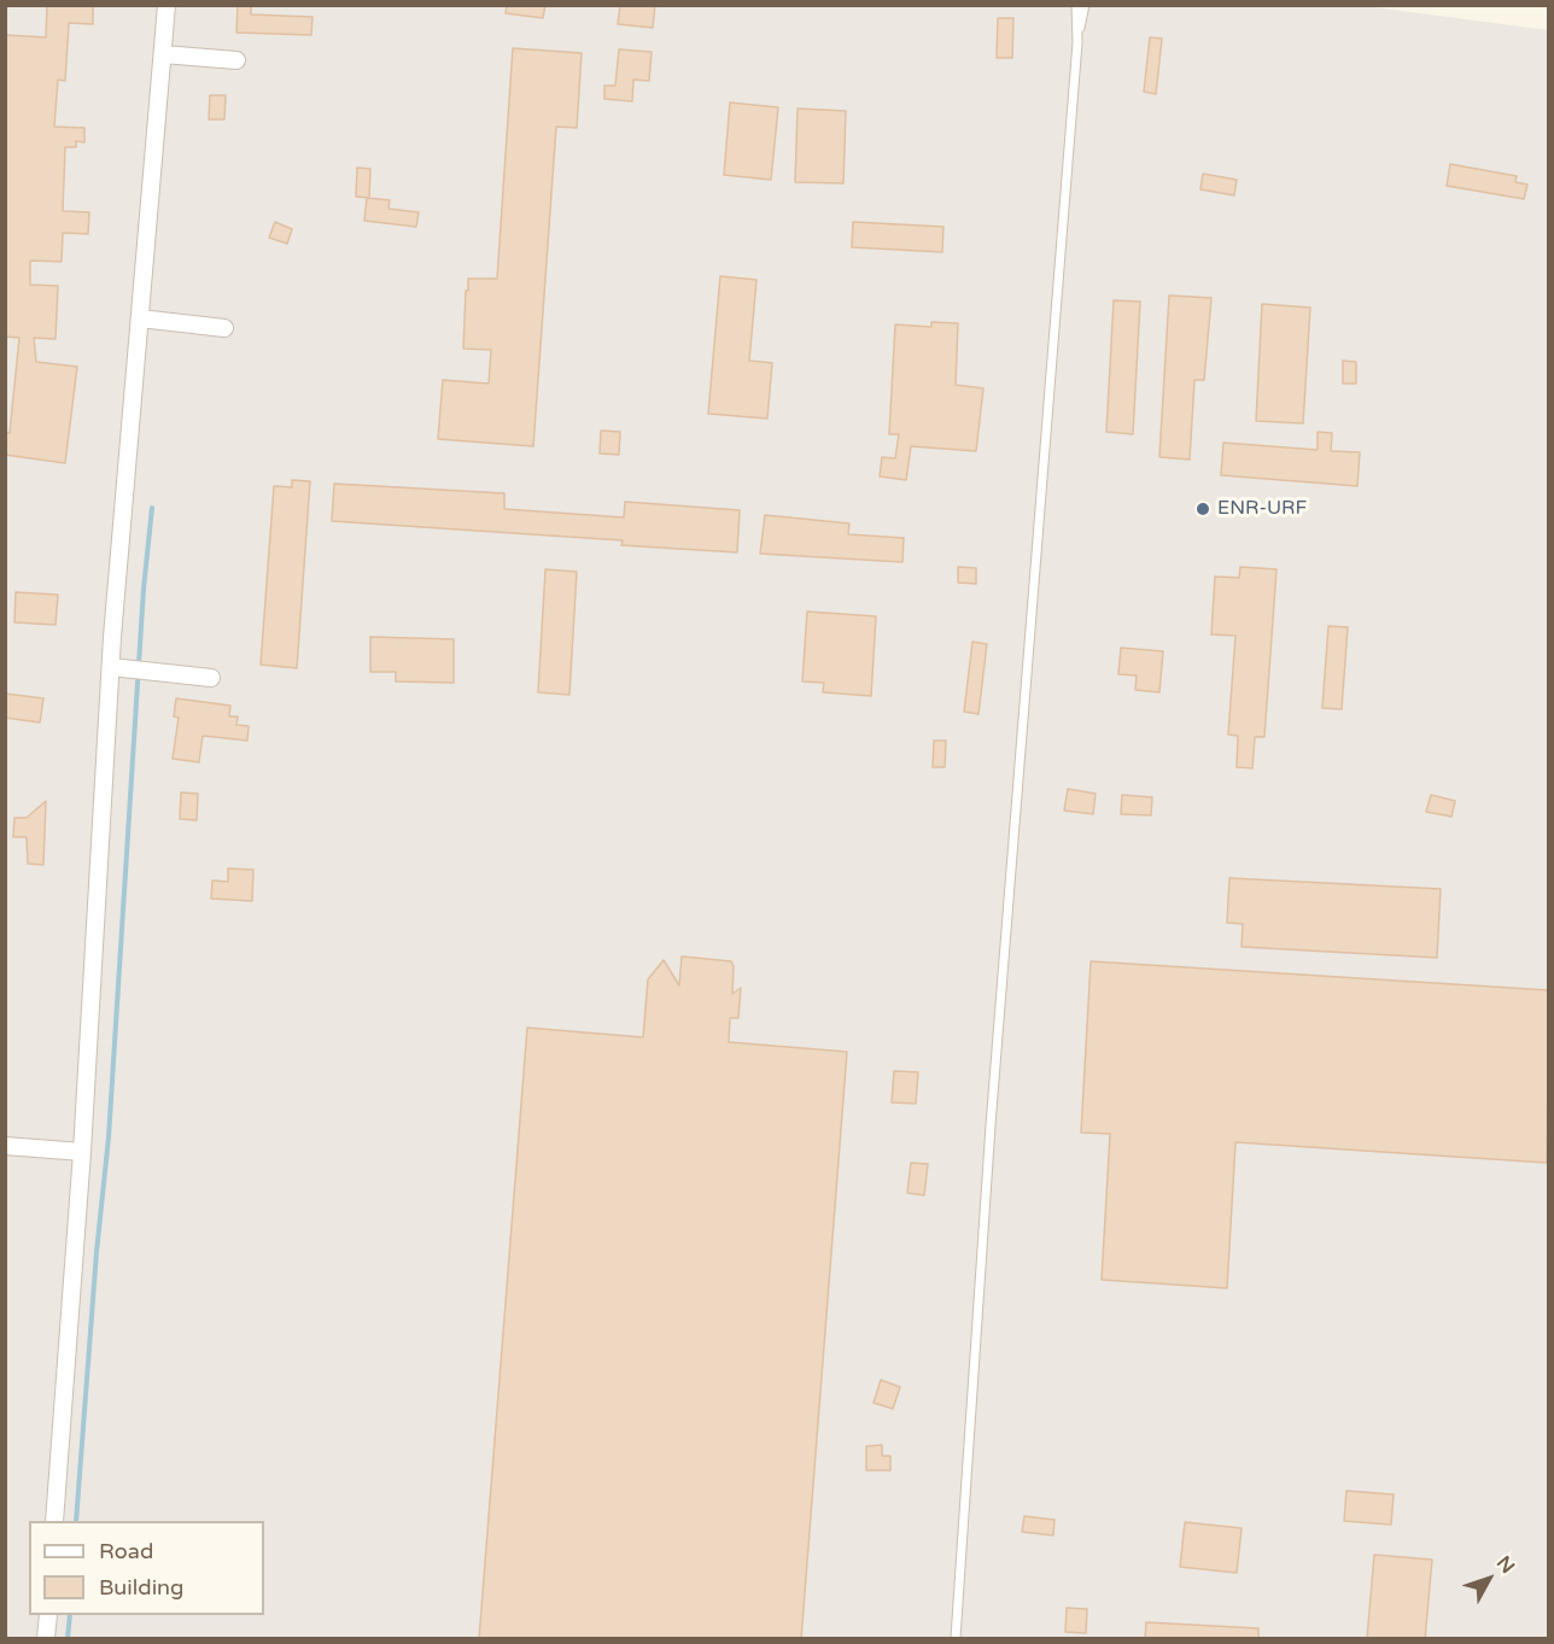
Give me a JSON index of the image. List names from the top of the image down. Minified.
{"places":["ENR-URF"],"legend":["Road","Building"],"north":"top right"}
